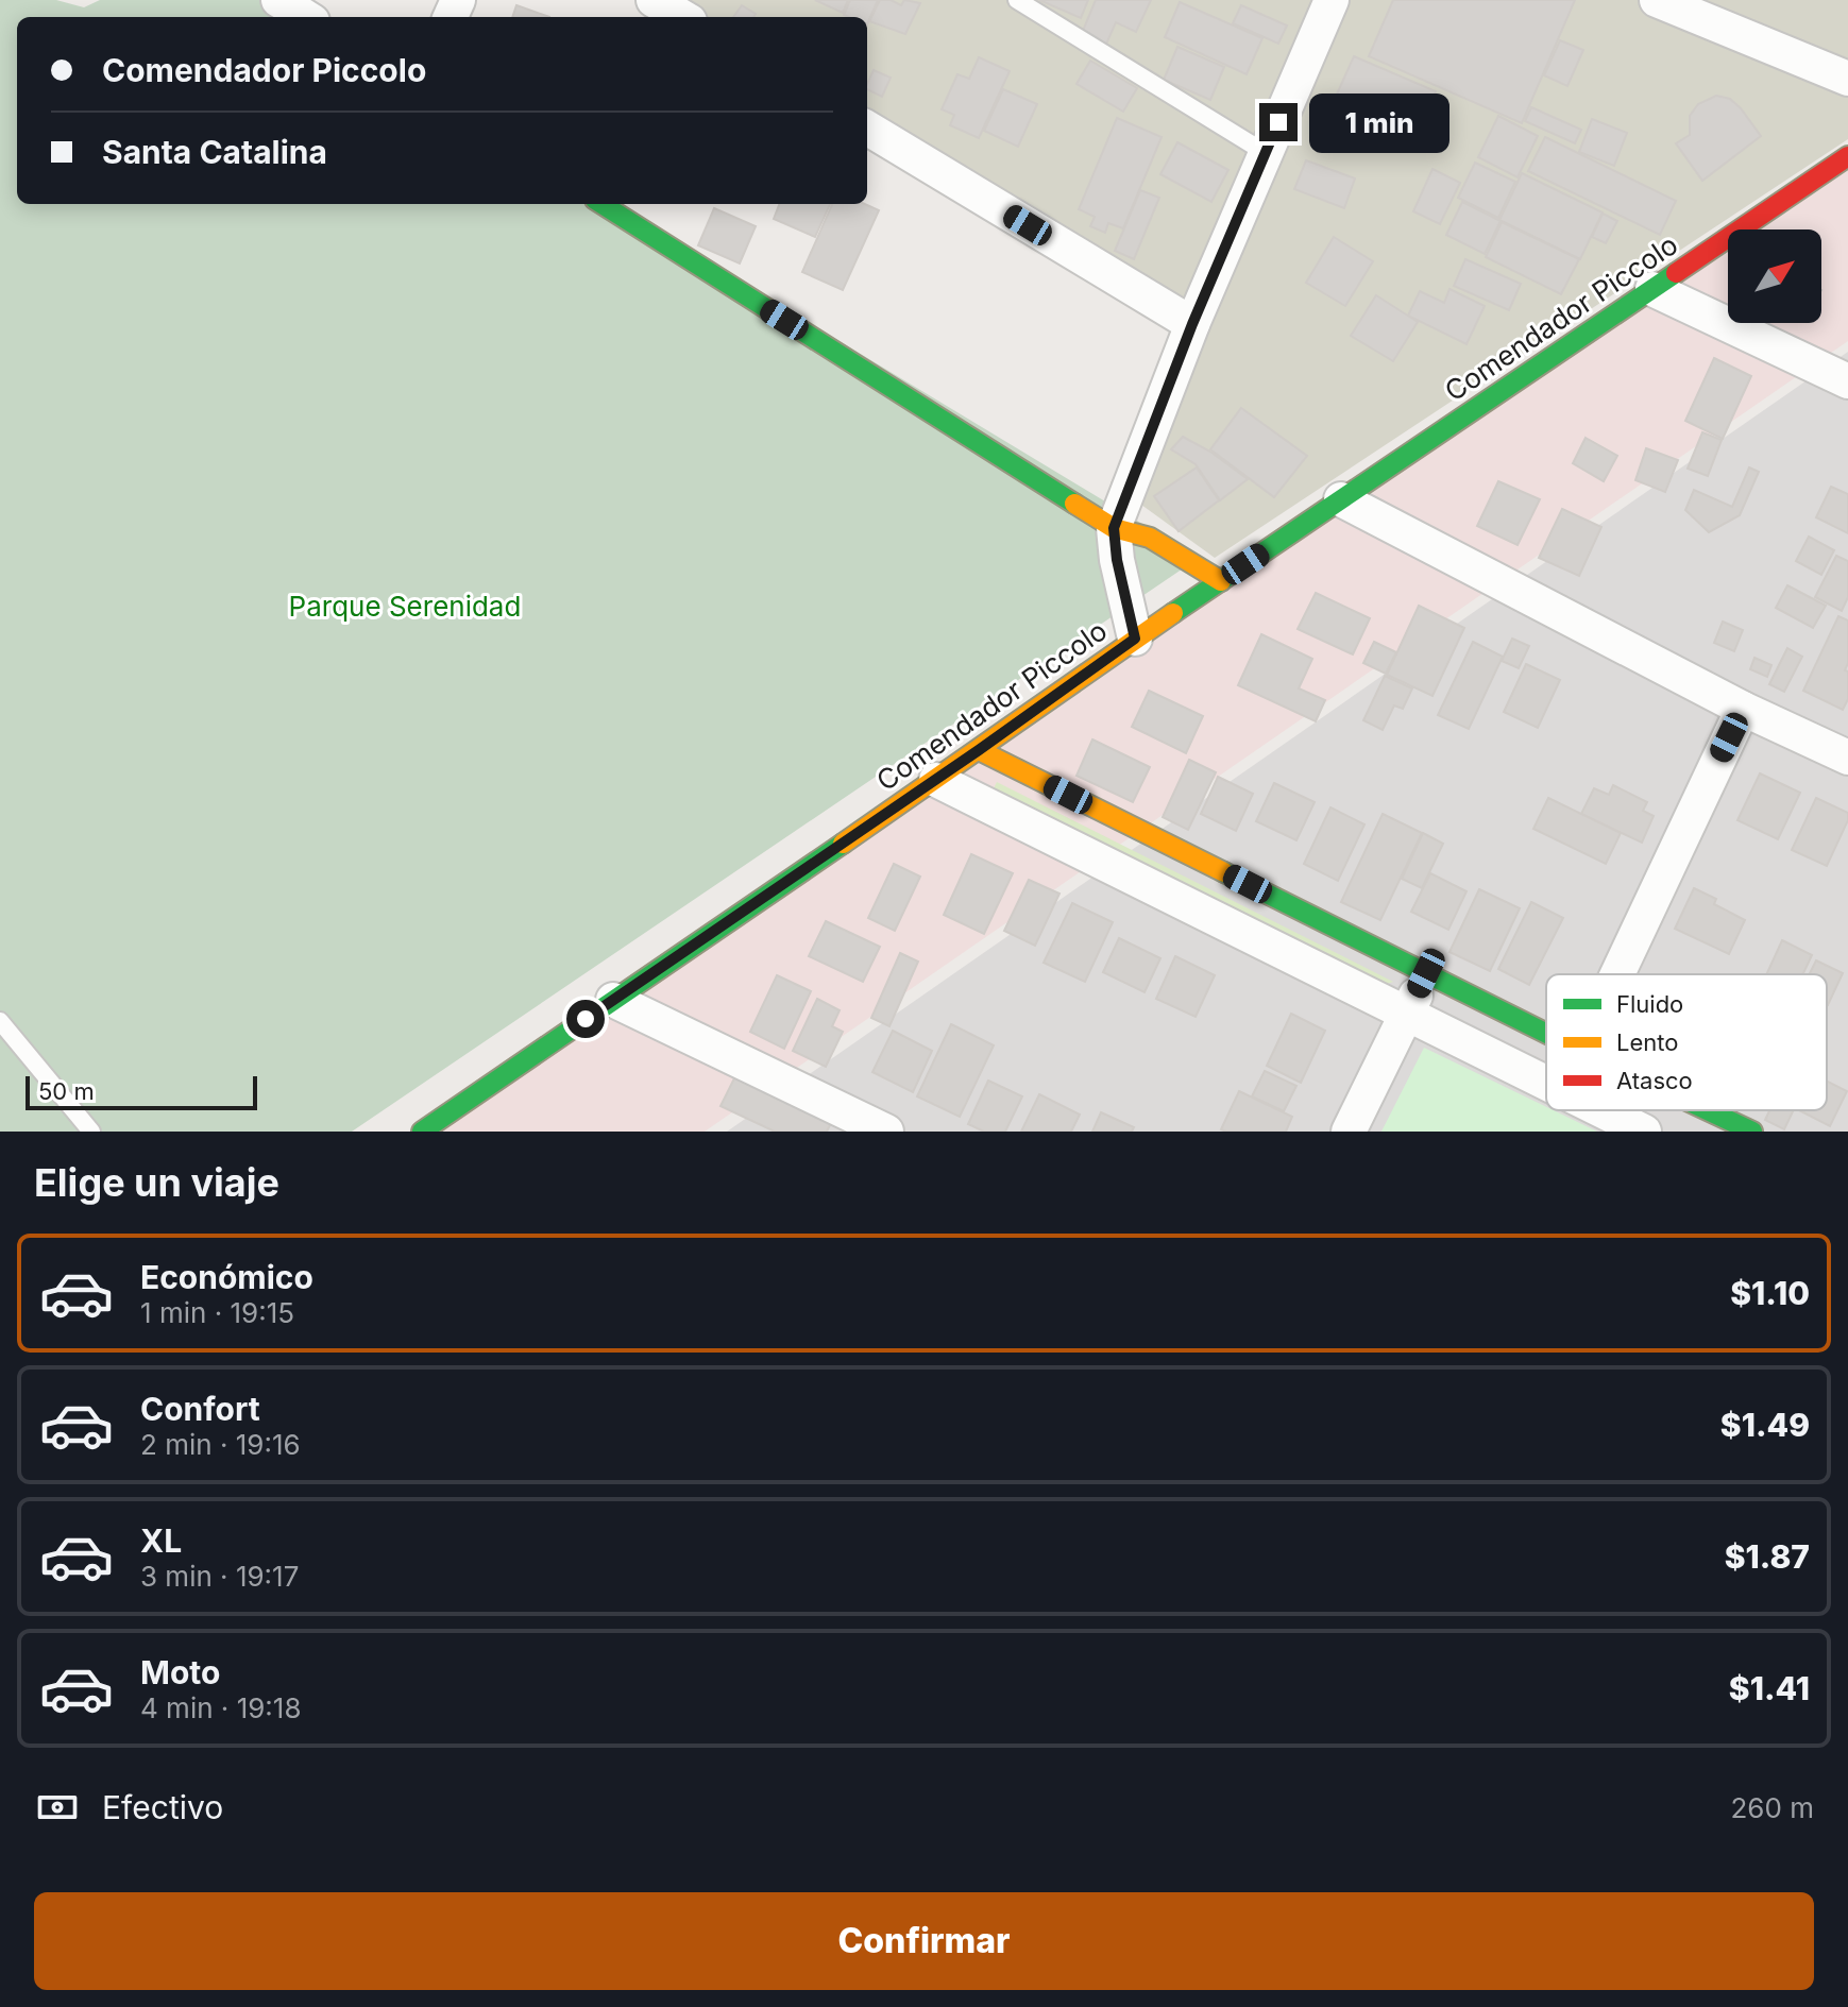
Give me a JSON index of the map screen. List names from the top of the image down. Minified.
{"streets":{"street":["Comendador Piccolo"]},"parks":["Parque Serenidad"],"legend":["Fluido","Lento","Atasco"],"scale_bar":"50 m","north":"top right","page":{"banner":["Comendador Piccolo","Santa Catalina"],"bubble":"1 min","scale":"50 m","heading":"Elige un viaje","list":[{"name":"Económico","note":"1 min · 19:15","value":"$1.10"},{"name":"Confort","note":"2 min · 19:16","value":"$1.49"},{"name":"XL","note":"3 min · 19:17","value":"$1.87"},{"name":"Moto","note":"4 min · 19:18","value":"$1.41"}],"pay":["Efectivo","260 m"],"buttons":"Confirmar"}}
